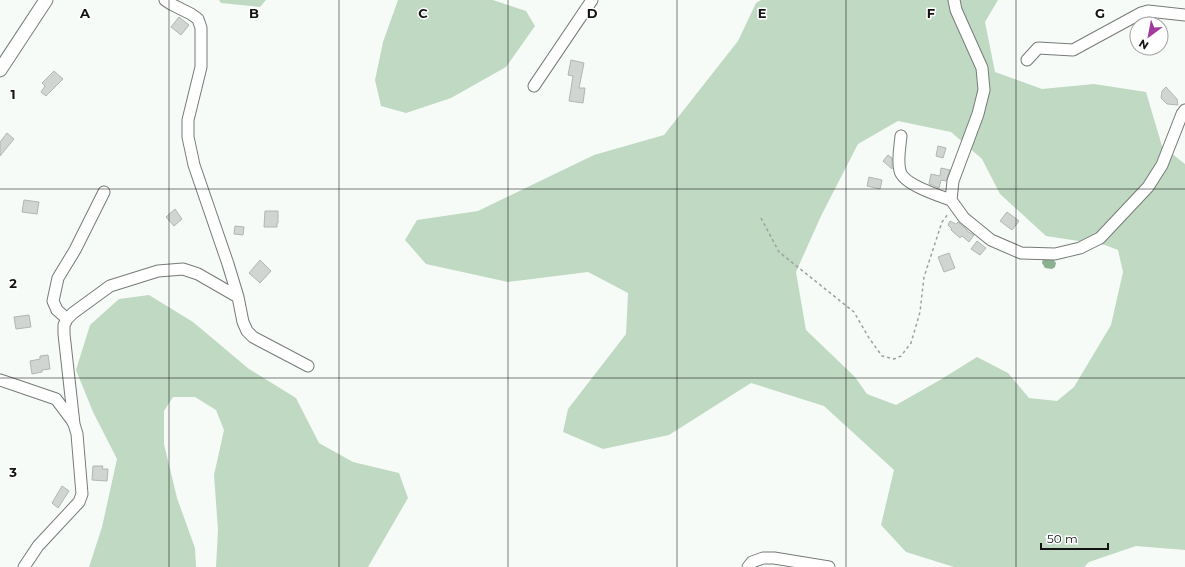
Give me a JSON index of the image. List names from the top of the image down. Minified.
{"scale_bar":"50 m","north":"bottom left","grid":{"columns":["A","B","C","D","E","F","G"],"rows":["1","2","3"]}}
